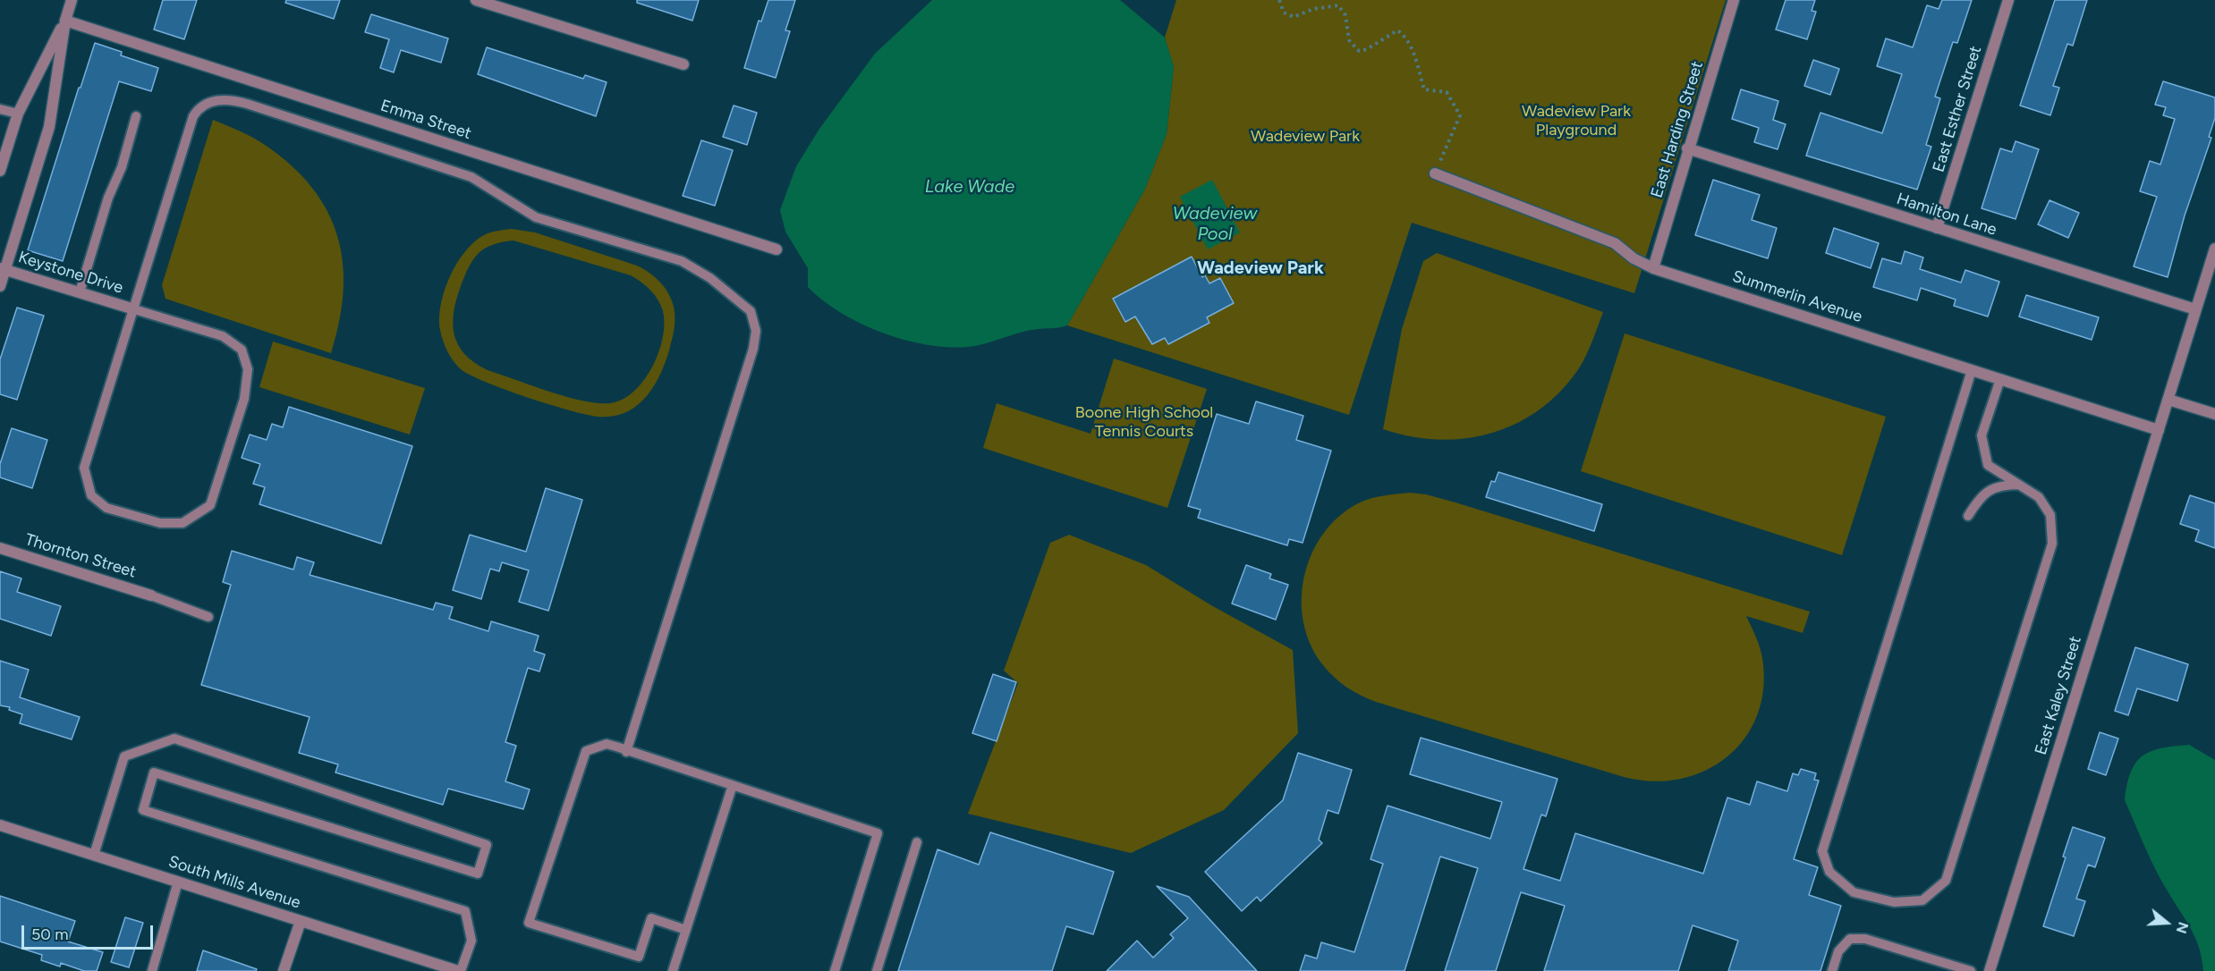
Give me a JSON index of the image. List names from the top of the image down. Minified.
{"streets":{"street":["East Esther Street","Emma Street","East Harding Street","Hamilton Lane","Keystone Drive","Summerlin Avenue","Thornton Street","East Kaley Street","South Mills Avenue"]},"crossings":[["East Esther Street","Hamilton Lane"],["East Harding Street","Hamilton Lane"],["East Harding Street","Summerlin Avenue"],["Summerlin Avenue","East Kaley Street"]],"districts":["Wadeview Park"],"water":["Lake Wade","Wadeview Pool"],"parks":["Wadeview Park Playground","Wadeview Park","Boone High School Tennis Courts"],"scale_bar":"50 m","north":"right"}
